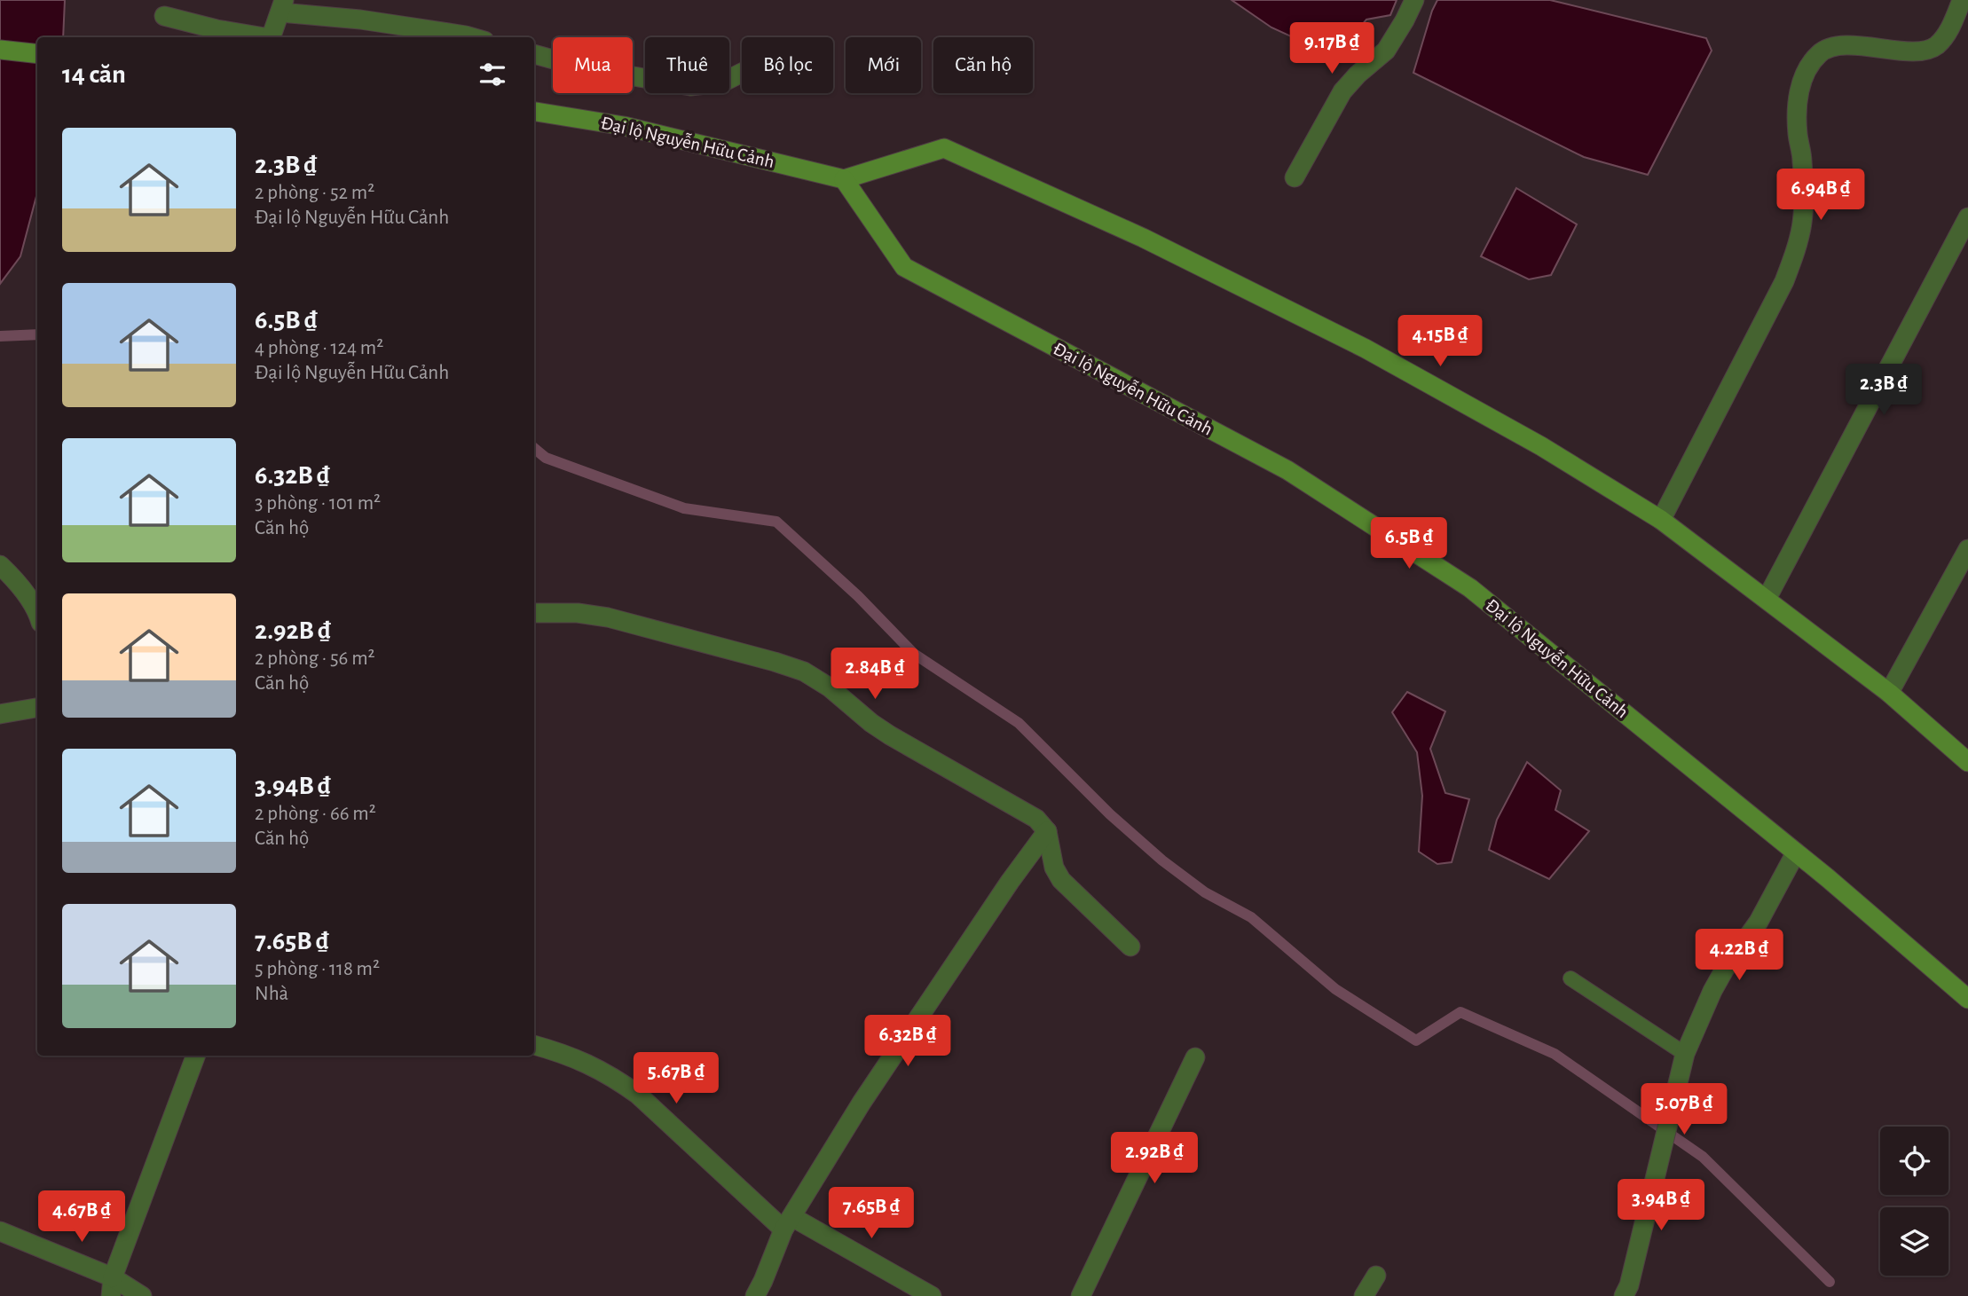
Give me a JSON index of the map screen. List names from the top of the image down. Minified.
{"streets":{"main road":["Đại lộ Nguyễn Hữu Cảnh"]},"page":{"price":["9.17B ₫","6.94B ₫","4.15B ₫","2.3B ₫","6.5B ₫","2.84B ₫","4.22B ₫","6.32B ₫","5.67B ₫","5.07B ₫","2.92B ₫","3.94B ₫","7.65B ₫","4.67B ₫"],"chip":["Mua","Thuê","Bộ lọc","Mới","Căn hộ"],"heading":"14 căn","list":[{"name":"2.3B ₫","note":"2 phòng · 52 m² · Đại lộ Nguyễn Hữu Cảnh"},{"name":"6.5B ₫","note":"4 phòng · 124 m² · Đại lộ Nguyễn Hữu Cảnh"},{"name":"6.32B ₫","note":"3 phòng · 101 m² · Căn hộ"},{"name":"2.92B ₫","note":"2 phòng · 56 m² · Căn hộ"},{"name":"3.94B ₫","note":"2 phòng · 66 m² · Căn hộ"},{"name":"7.65B ₫","note":"5 phòng · 118 m² · Nhà"}]}}
